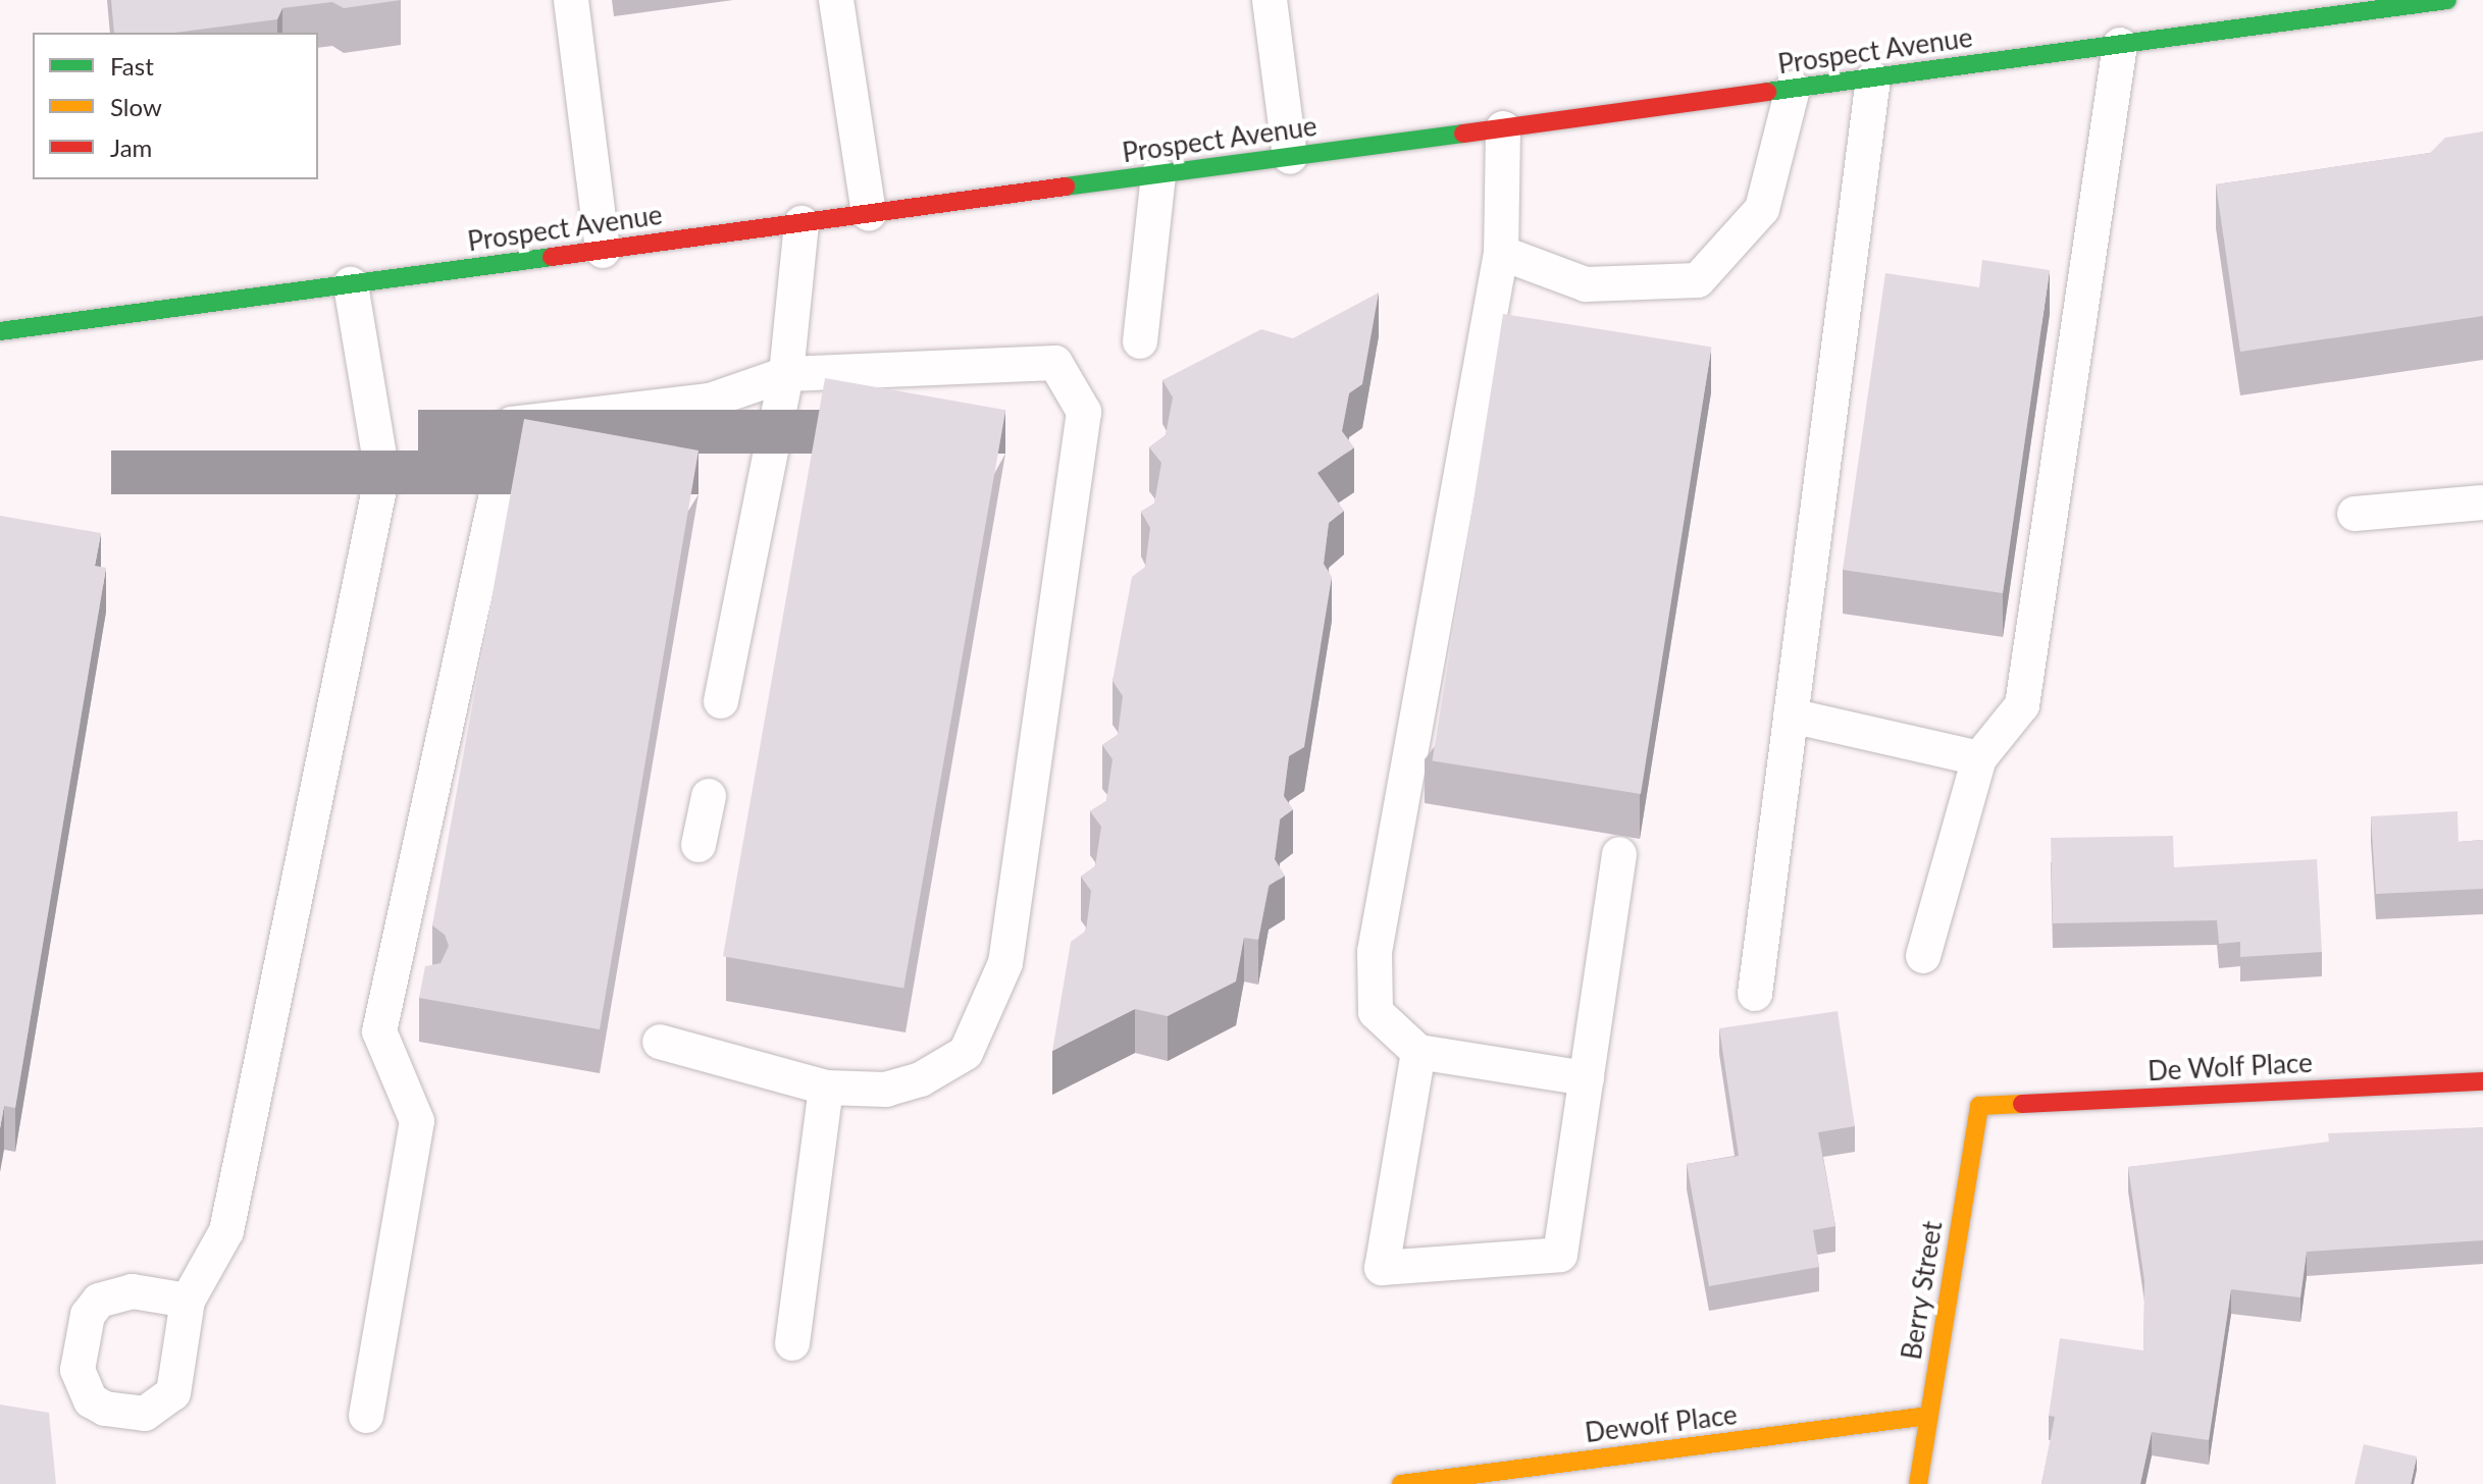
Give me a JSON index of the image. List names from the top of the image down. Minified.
{"streets":{"street":["Prospect Avenue","De Wolf Place","Berry Street","Dewolf Place"]},"crossings":[["De Wolf Place","Berry Street"],["Berry Street","Dewolf Place"]],"legend":["Fast","Slow","Jam"]}
